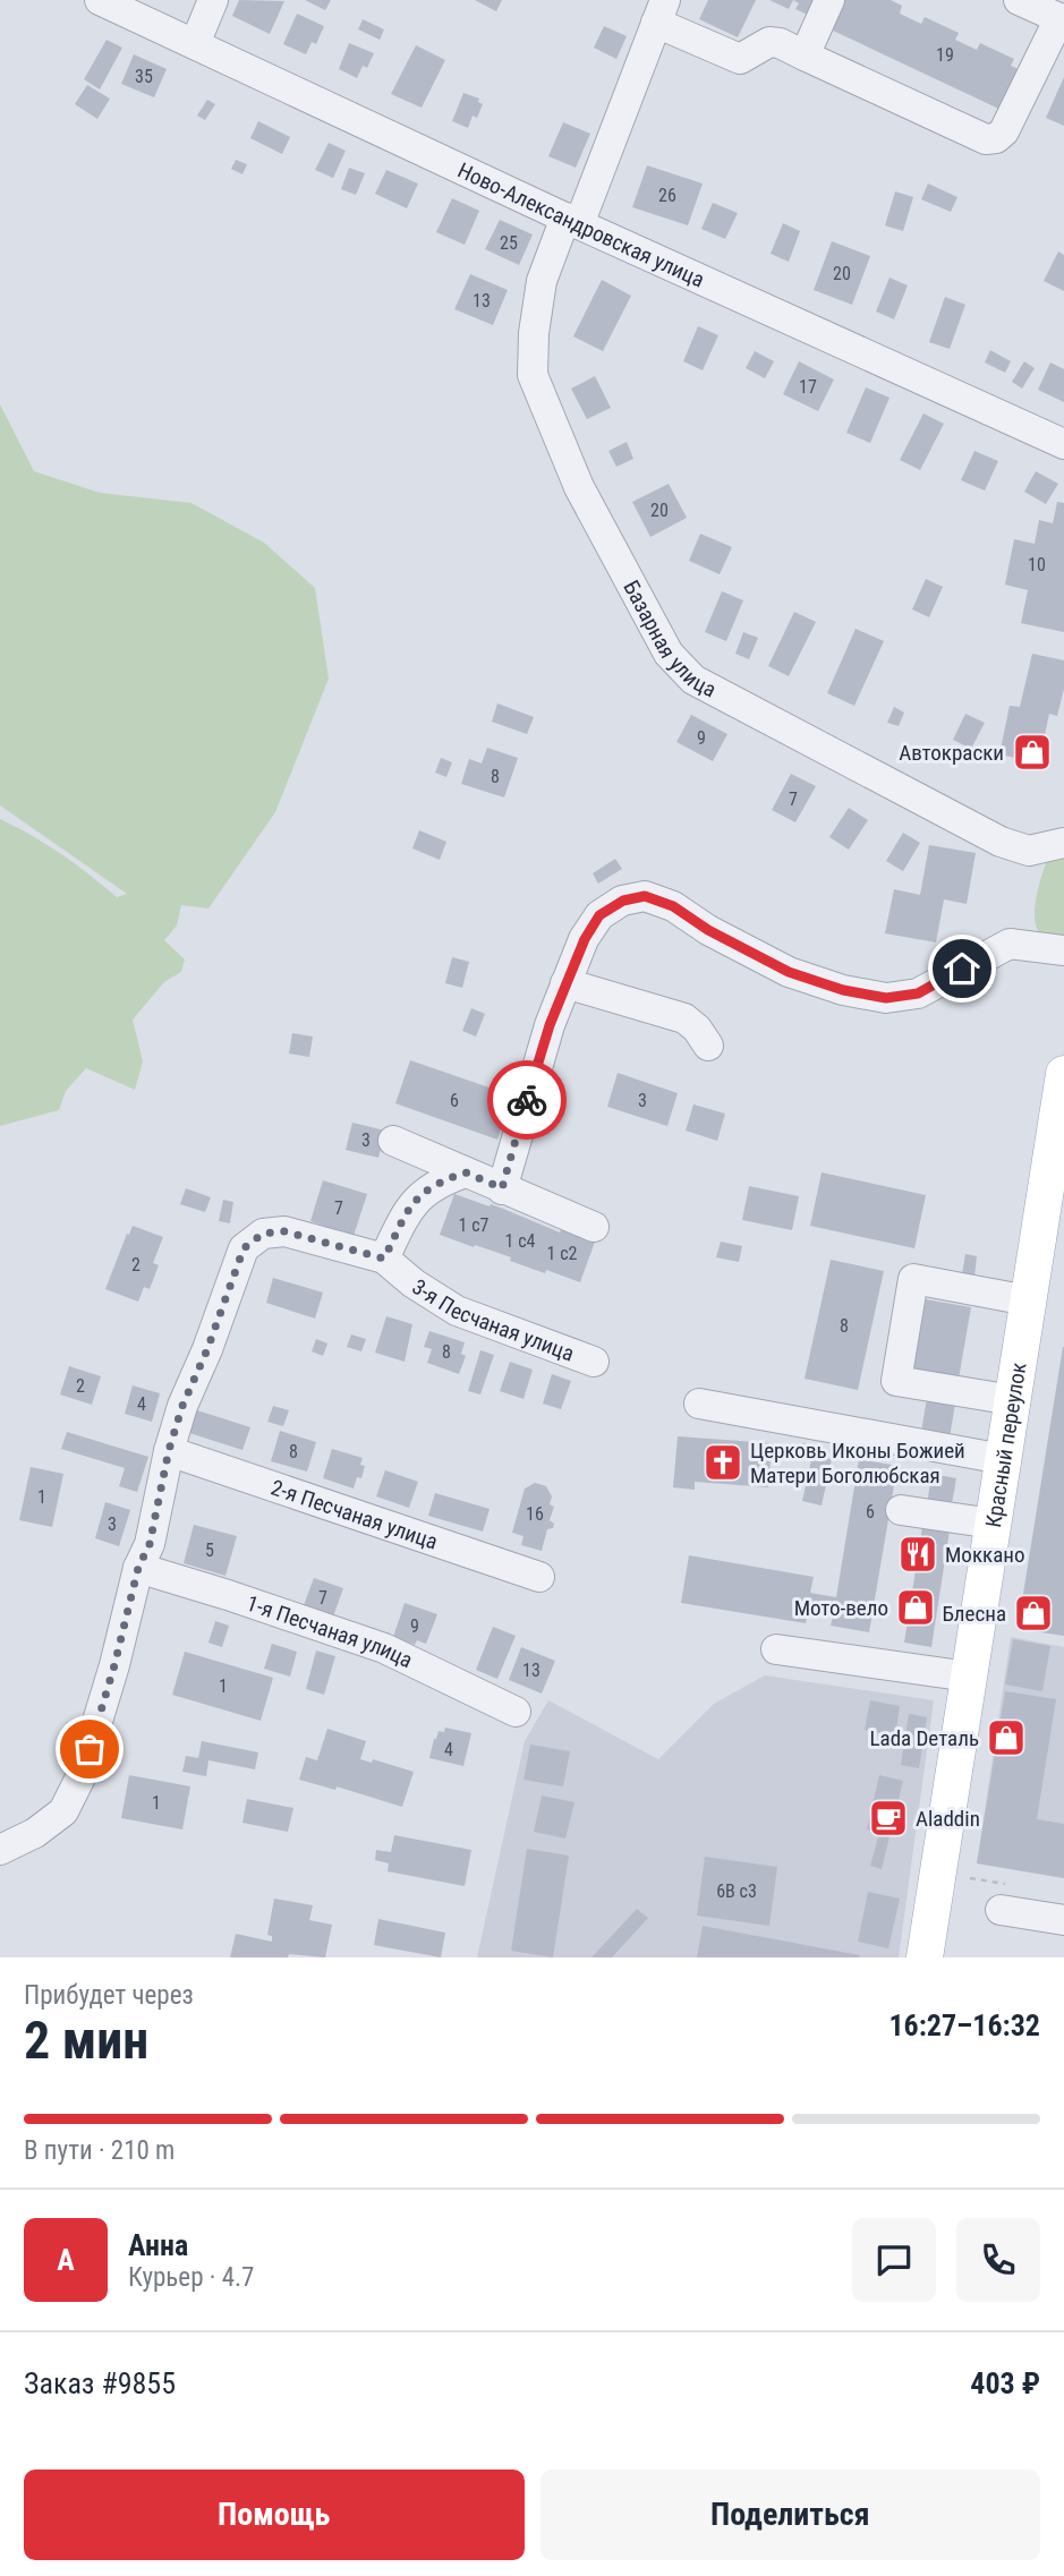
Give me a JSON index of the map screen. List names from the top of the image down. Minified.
{"streets":{"main road":["Красный переулок"],"street":["Ново-Александровская улица","Базарная улица","3-я Песчаная улица","2-я Песчаная улица","1-я Песчаная улица"]},"crossings":[["Ново-Александровская улица","Базарная улица"],["3-я Песчаная улица","2-я Песчаная улица"],["3-я Песчаная улица","1-я Песчаная улица"]],"places":{"shop":["Автокраски","Мото-вело","Блесна","Lada Dеталь"],"church":["Церковь Иконы Божией Матери Боголюбская"],"restaurant":["Моккано"],"cafe":["Aladdin"]},"house_numbers":["19","35","26","25","20","13","17","20","10","9","8","7","6","3","3","7","1 с7","1 с4","1 с2","2","8","8","2","4","8","1","6","16","3","5","7","9","13","1","4","1","6В с3"],"page":{"heading":["2 мин","Прибудет через","16:27–16:32"],"panel":["Анна","Курьер · 4.7","Заказ #9855","403 ₽"],"bar":"В пути · 210 m","round":"А","buttons":["Помощь","Поделиться"]}}
